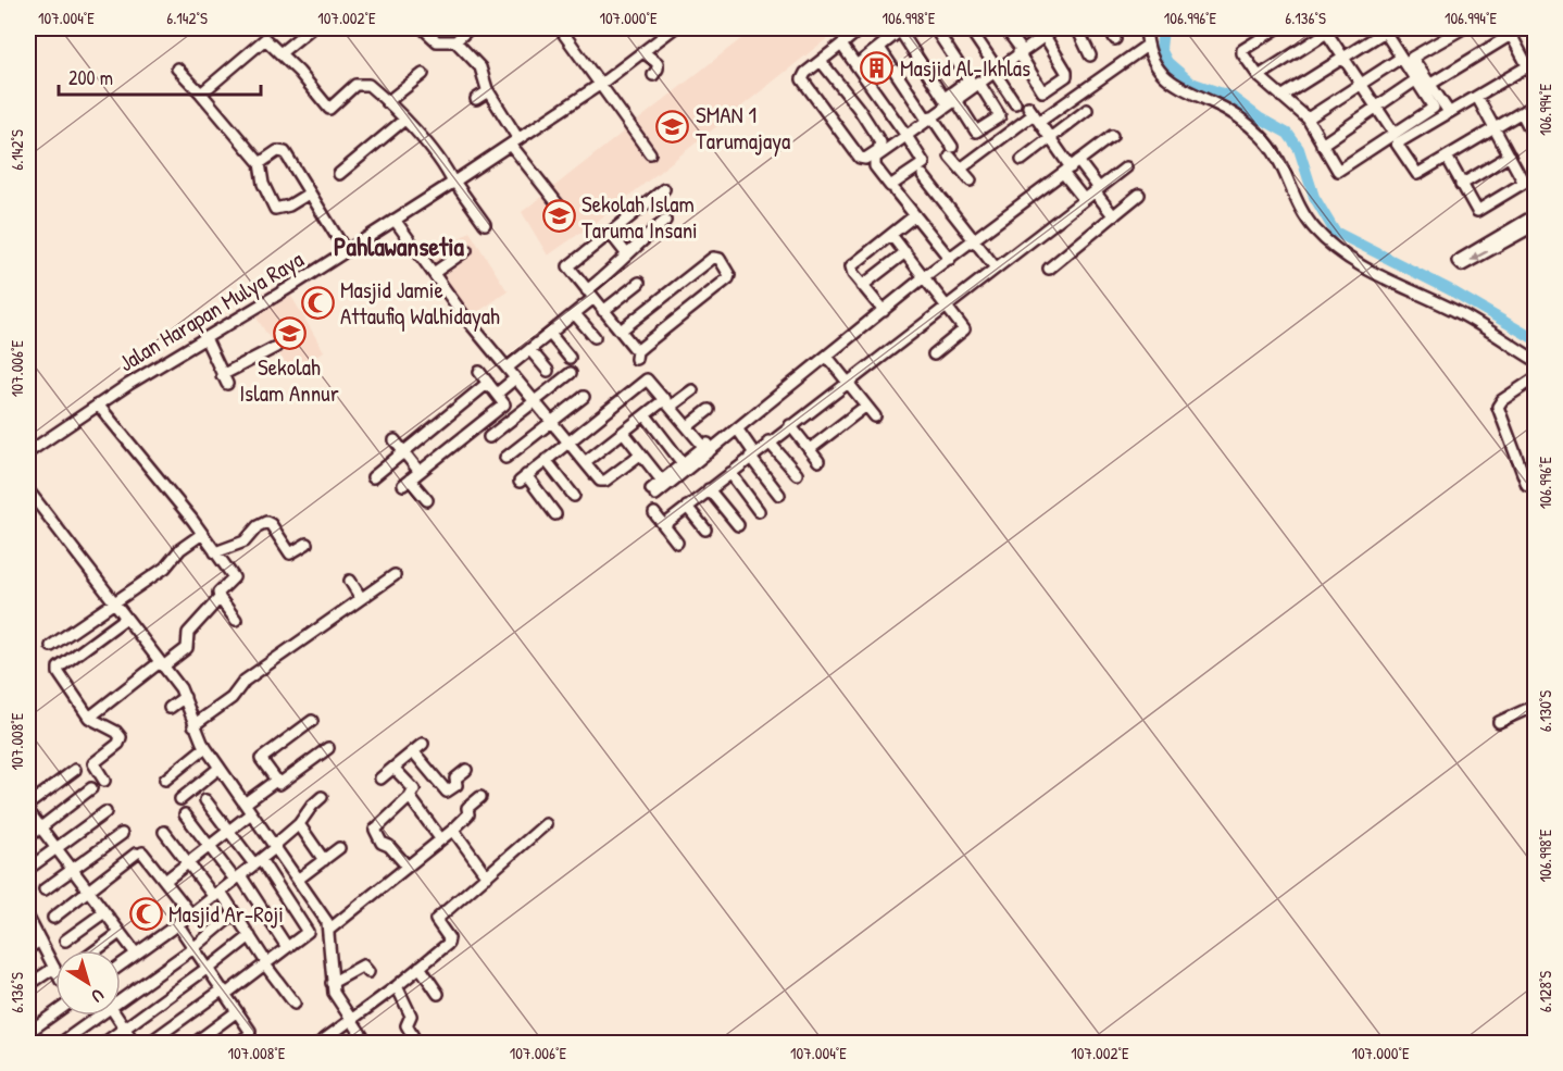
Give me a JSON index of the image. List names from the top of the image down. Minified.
{"streets":{"street":["Jalan Harapan Mulya Raya"]},"districts":["Pahlawansetia"],"places":{"building":["Masjid Al-Ikhlas"],"school or university":["SMAN 1 Tarumajaya","Sekolah Islam Taruma Insani","Sekolah Islam Annur"],"mosque":["Masjid Jamie Attaufiq Walhidayah","Masjid Ar-Roji"]},"scale_bar":"200 m","north":"bottom right","coordinates":["107.004°E","6.142°S","107.002°E","107.000°E","106.998°E","106.996°E","6.136°S","106.994°E","107.006°E","6.130°S","107.008°E","6.128°S"]}
